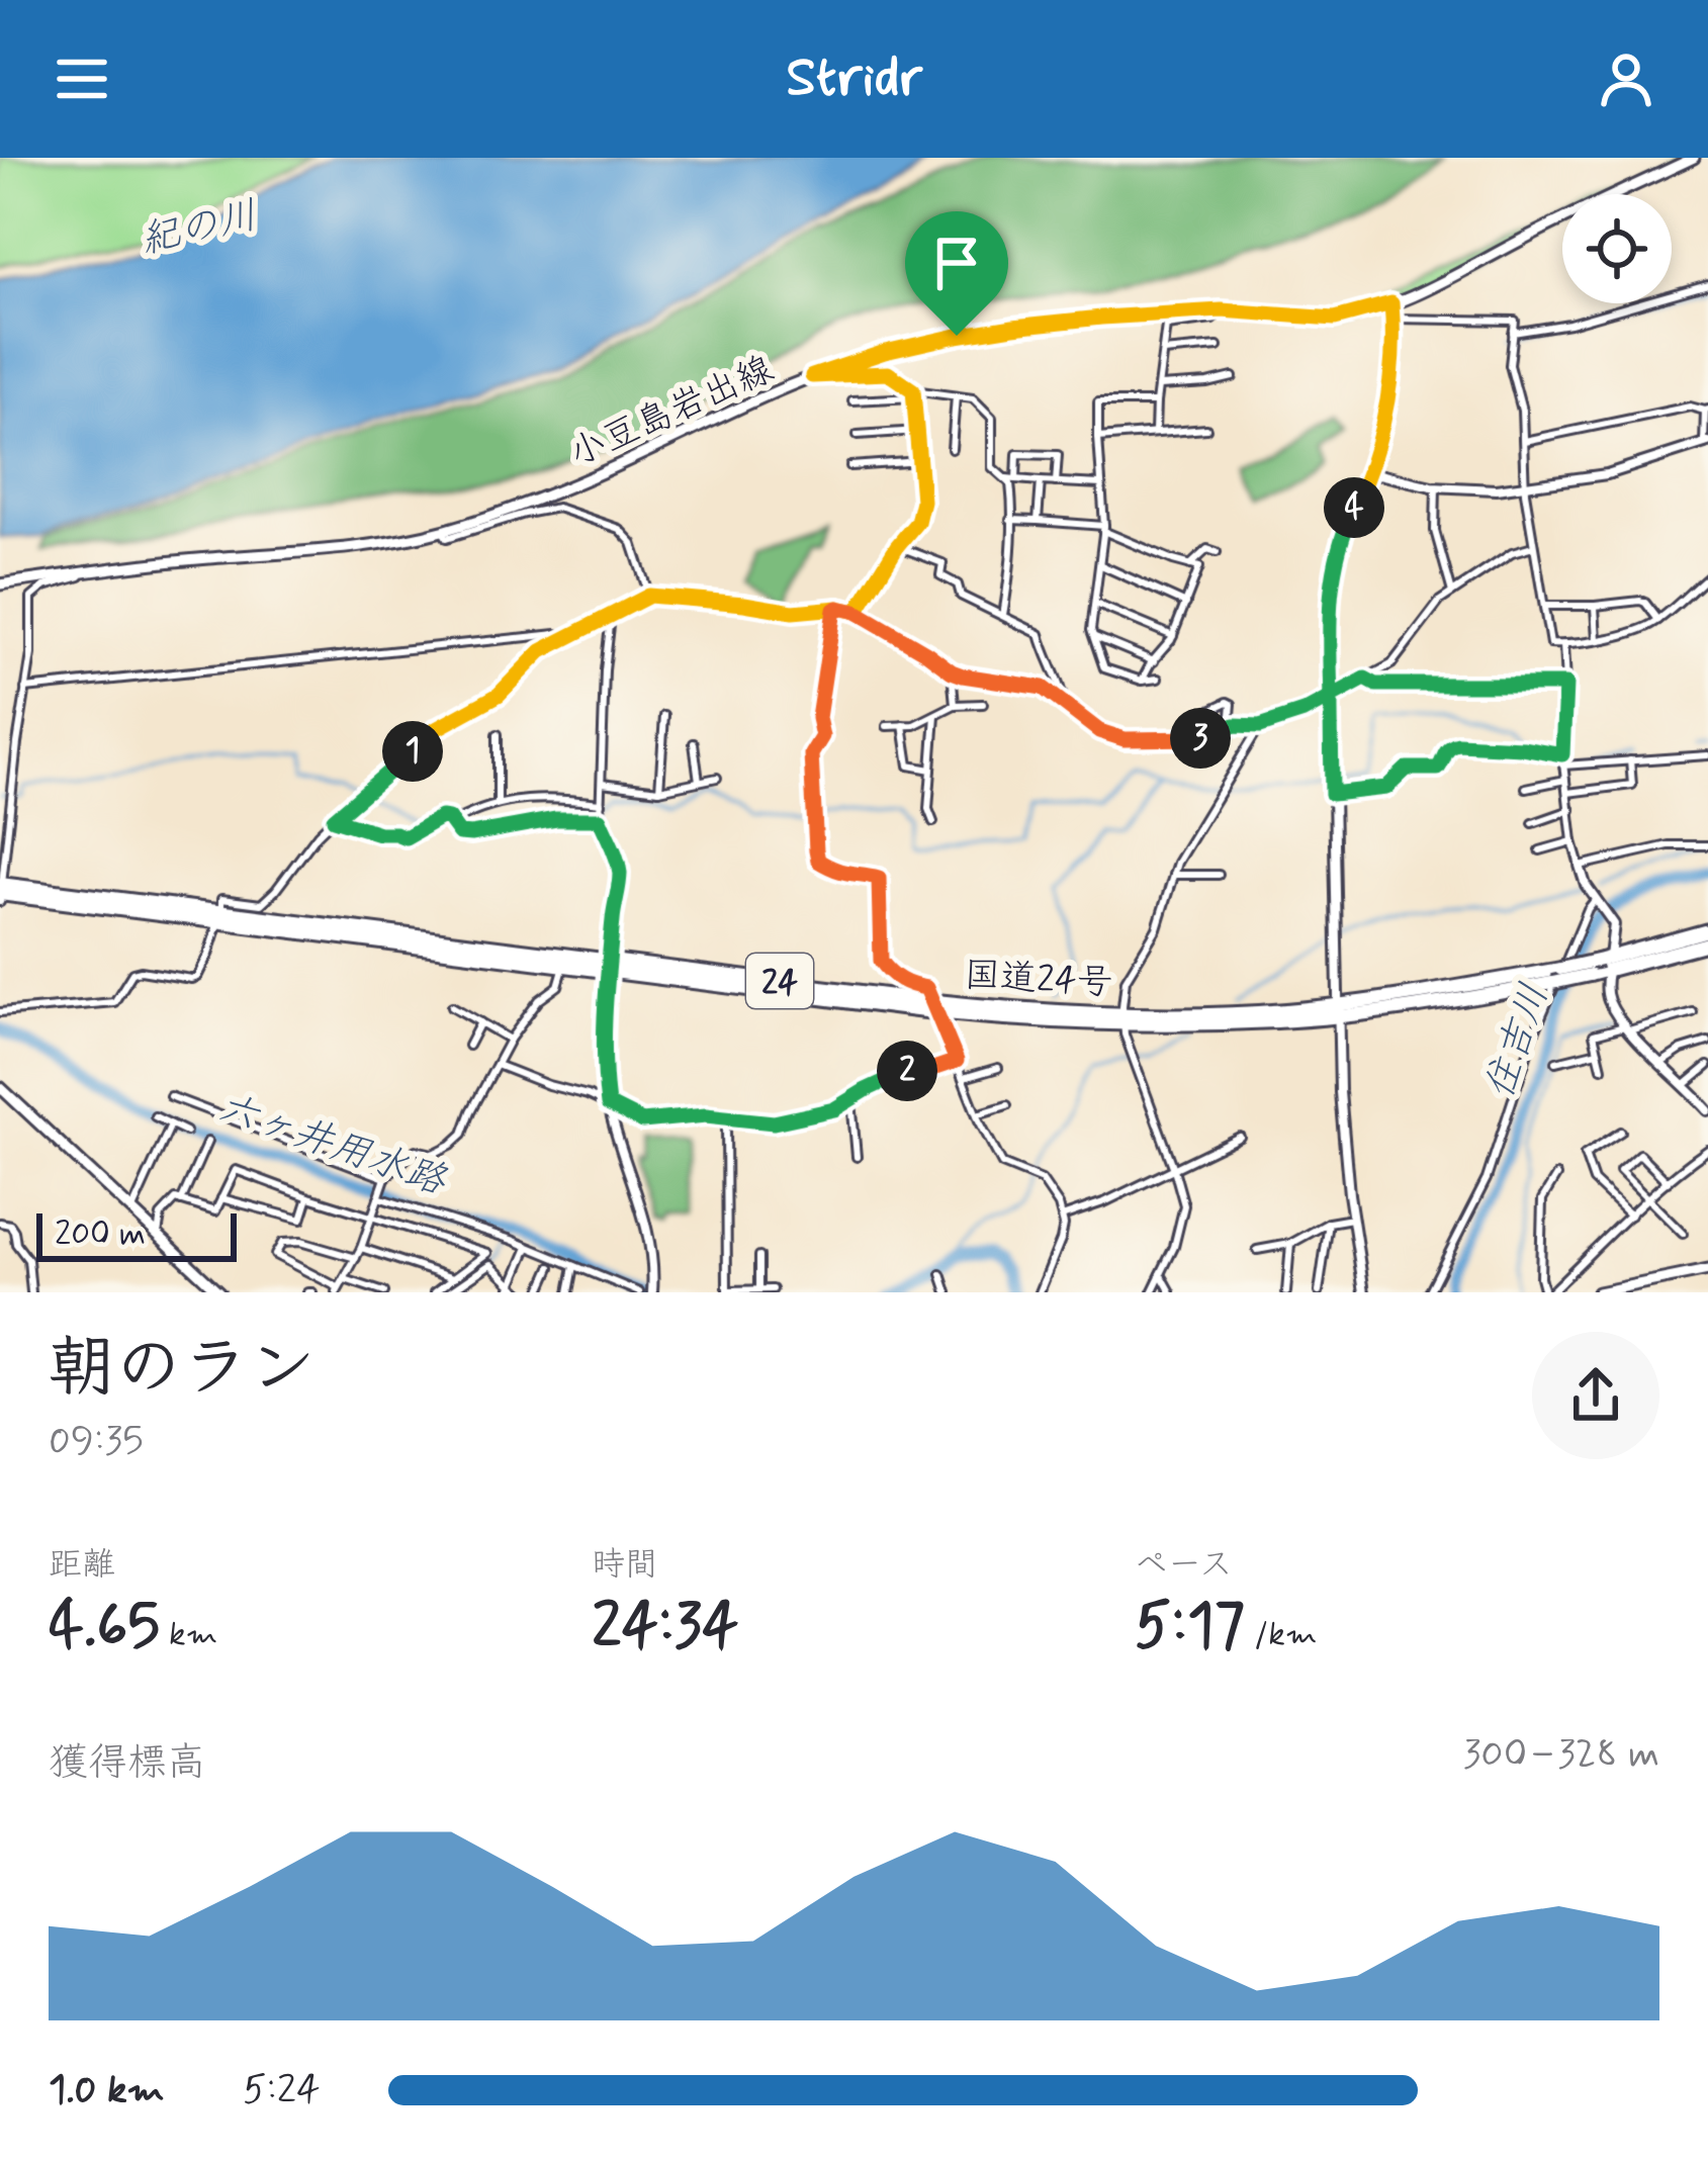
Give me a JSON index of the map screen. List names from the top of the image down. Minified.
{"streets":{"highway":["国道24号","24"],"main road":["小豆島岩出線"]},"water":["紀の川","住吉川","六ヶ井用水路"],"scale_bar":"200 m","page":{"header":"Stridr","pins":["4","3","1","2"],"scale":"200 m","heading":["朝のラン","09:35"],"stats":[["距離","4.65 km"],["時間","24:34"],["ペース","5:17 /km"]],"chart":["獲得標高","300–328 m"],"list":[{"name":"1.0 km","note":"5:24"}]}}
